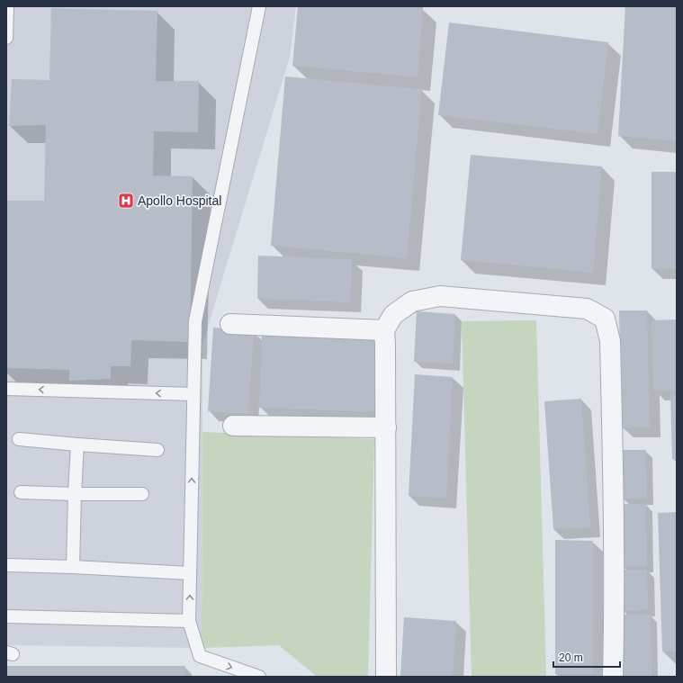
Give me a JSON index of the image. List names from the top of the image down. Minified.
{"places":{"hospital":["Apollo Hospital"]},"scale_bar":"20 m"}
